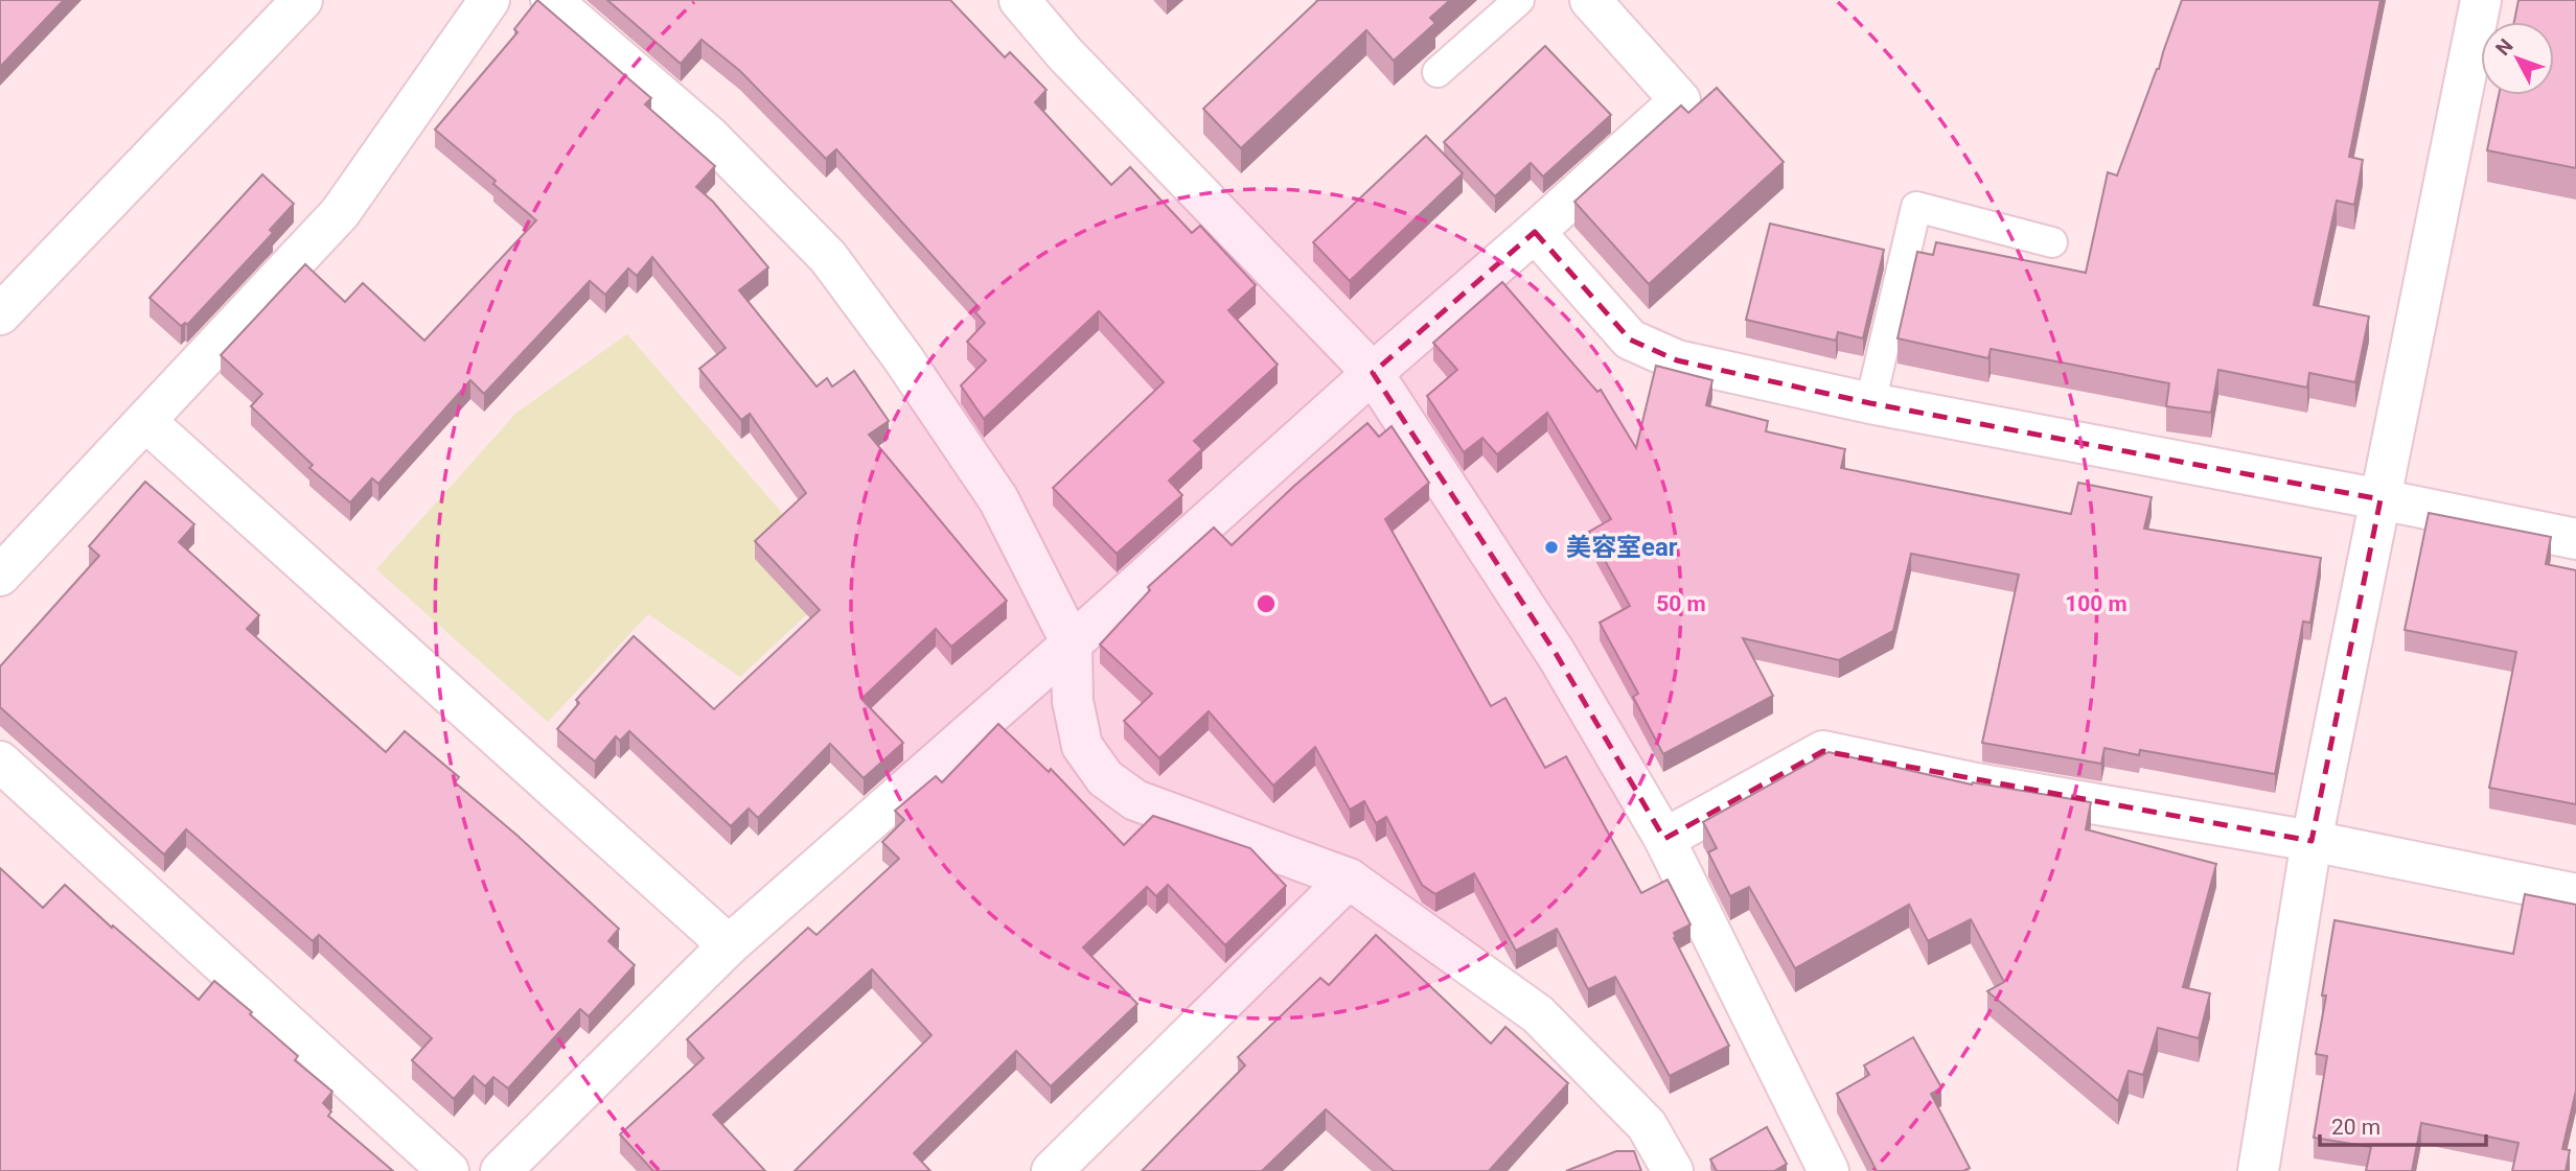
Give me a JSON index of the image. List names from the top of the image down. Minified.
{"places":["美容室ear"],"scale_bar":"20 m","north":"top left","rings":["50 m","100 m"]}
